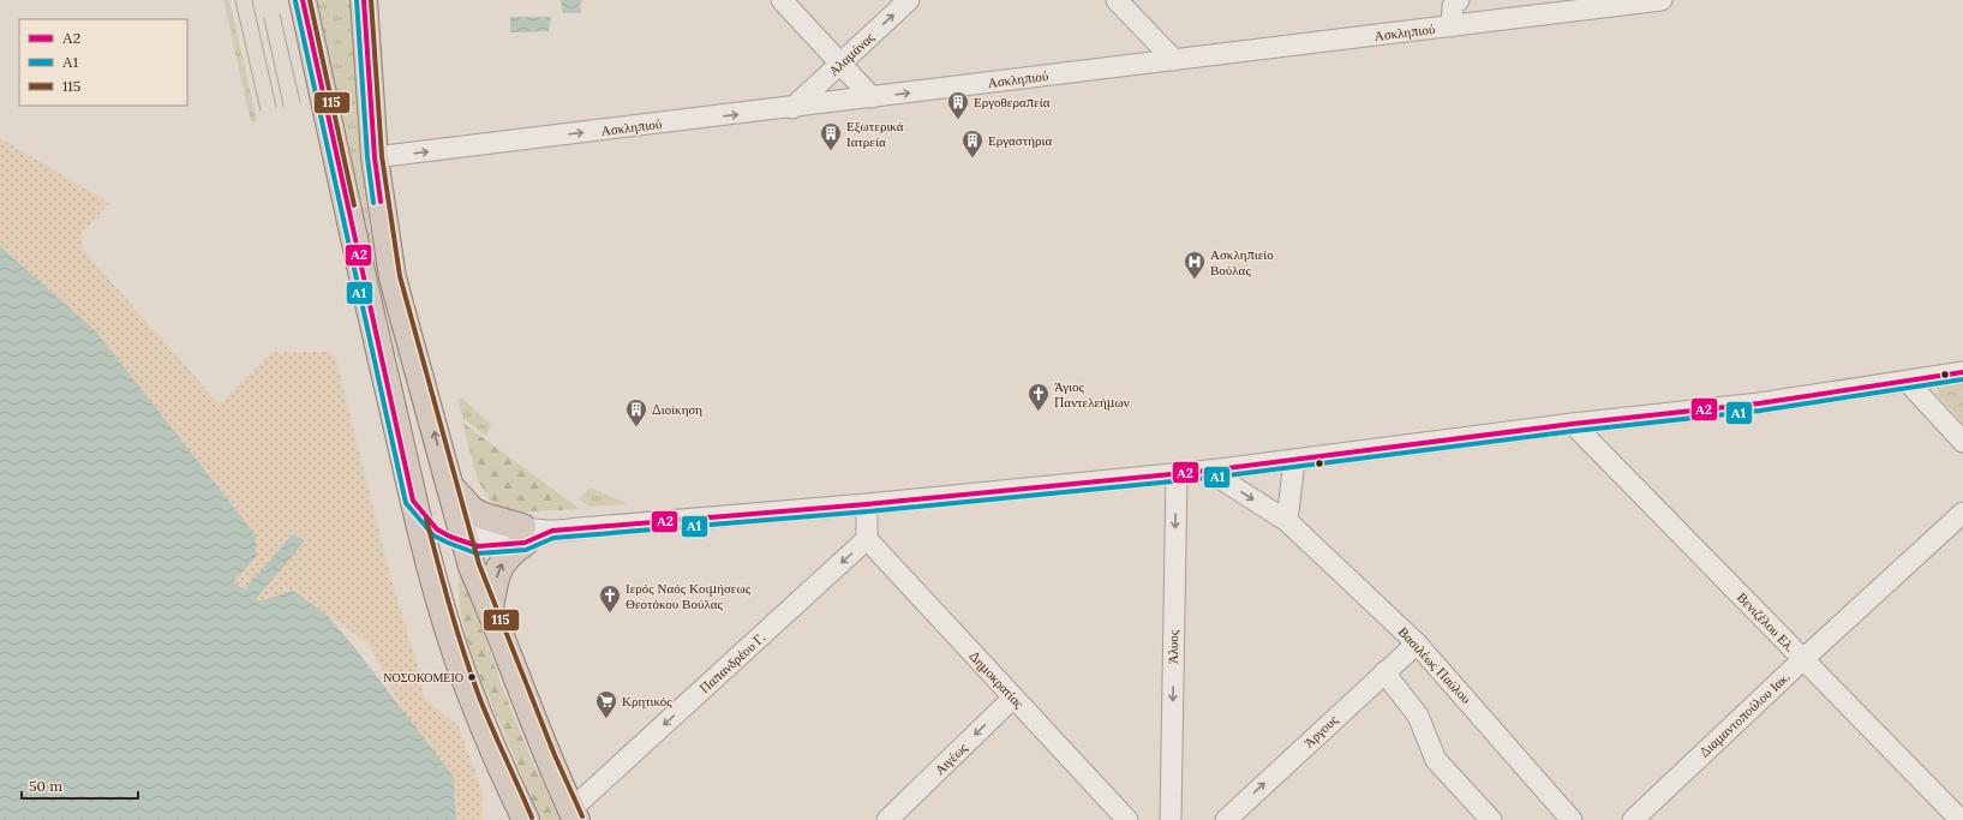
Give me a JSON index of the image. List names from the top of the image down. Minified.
{"streets":{"street":["Ασκληπιού","Αλαμάνας","Βενιζέλου Ελ.","Άλυος","Παπανδρέου Γ.","Βασιλέως Παύλου","Δημοκρατίας","Διαμαντοπούλου Ιακ.","Άργους","Αιγέως"]},"crossings":[["Ασκληπιού","Αλαμάνας"],["Βενιζέλου Ελ.","Διαμαντοπούλου Ιακ."],["Παπανδρέου Γ.","Δημοκρατίας"],["Βασιλέως Παύλου","Άργους"],["Δημοκρατίας","Αιγέως"]],"one_way":["Ασκληπιού","Αλαμάνας","Άλυος","Παπανδρέου Γ.","Άργους","Αιγέως"],"places":{"building":["Εργοθεραπεία","Εξωτερικά Ιατρεία","Εργαστήρια","Διοίκηση"],"hospital":["Ασκληπιείο Βούλας"],"church":["Άγιος Παντελεήμων","Ιερός Ναός Κοιμήσεως Θεοτόκου Βούλας"],"other":["ΝΟΣΟΚΟΜΕΙΟ"],"supermarket":["Κρητικός"]},"lines":["transit line Α2","transit line Α1","transit line 115"],"legend":["Α2","Α1","115"],"scale_bar":"50 m"}
